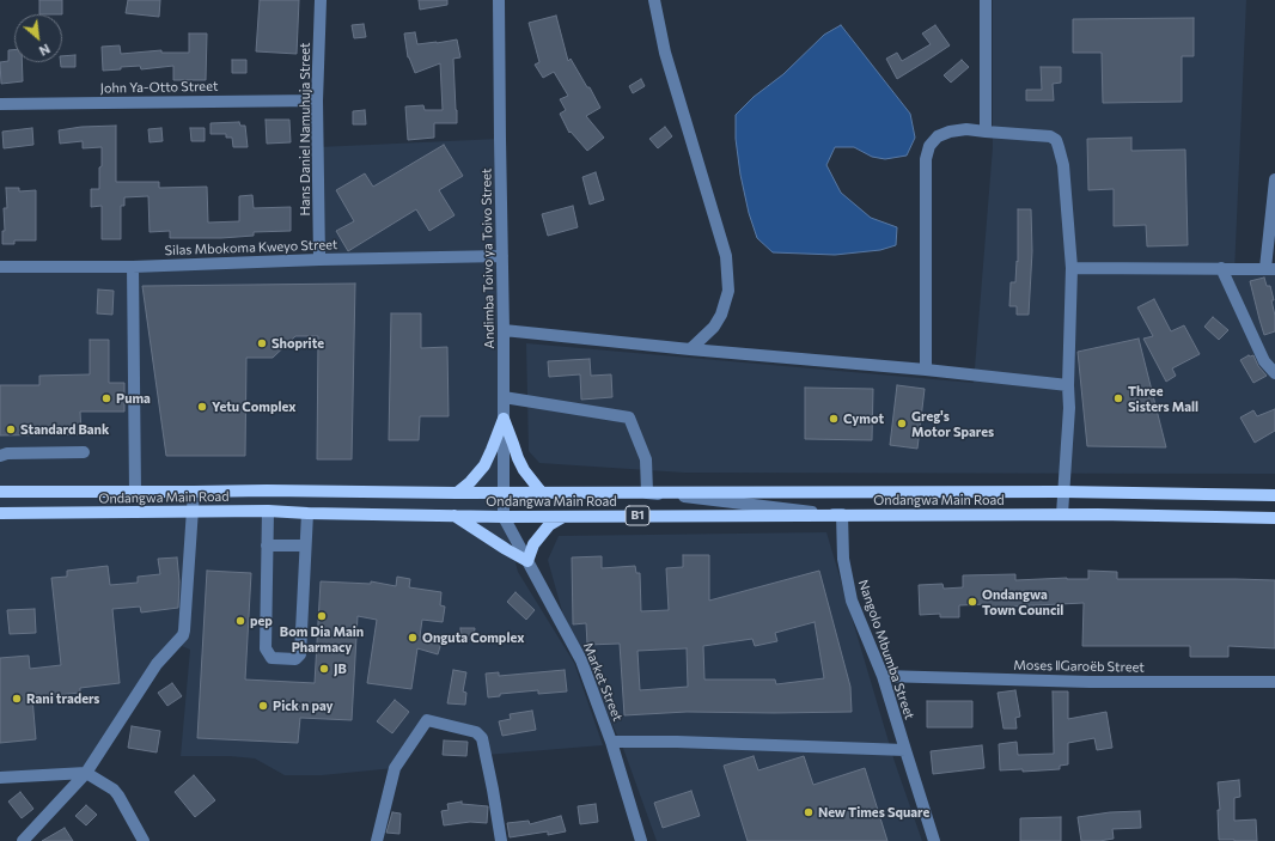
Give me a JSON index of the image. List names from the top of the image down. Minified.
{"streets":{"main road":["Ondangwa Main Road","B1"],"street":["John Ya-Otto Street","Hans Daniel Namuhuja Street","Silas Mbokoma Kweyo Street","Andimba Toivo ya Toivo Street","Nangolo Mbumba Street","Moses ǁGaroëb Street","Market Street"]},"crossings":[["John Ya-Otto Street","Hans Daniel Namuhuja Street"],["Hans Daniel Namuhuja Street","Silas Mbokoma Kweyo Street"],["Silas Mbokoma Kweyo Street","Andimba Toivo ya Toivo Street"],["Andimba Toivo ya Toivo Street","Ondangwa Main Road"],["Andimba Toivo ya Toivo Street","Market Street"],["Ondangwa Main Road","Nangolo Mbumba Street"],["Ondangwa Main Road","Market Street"],["Nangolo Mbumba Street","Moses ǁGaroëb Street"]],"places":["Shoprite","Puma","Three Sisters Mall","Yetu Complex","Cymot","Greg's Motor Spares","Standard Bank","Ondangwa Town Council","Bom Dia Main Pharmacy","pep","Onguta Complex","JB","Rani traders","Pick n pay","New Times Square"],"north":"bottom right"}
